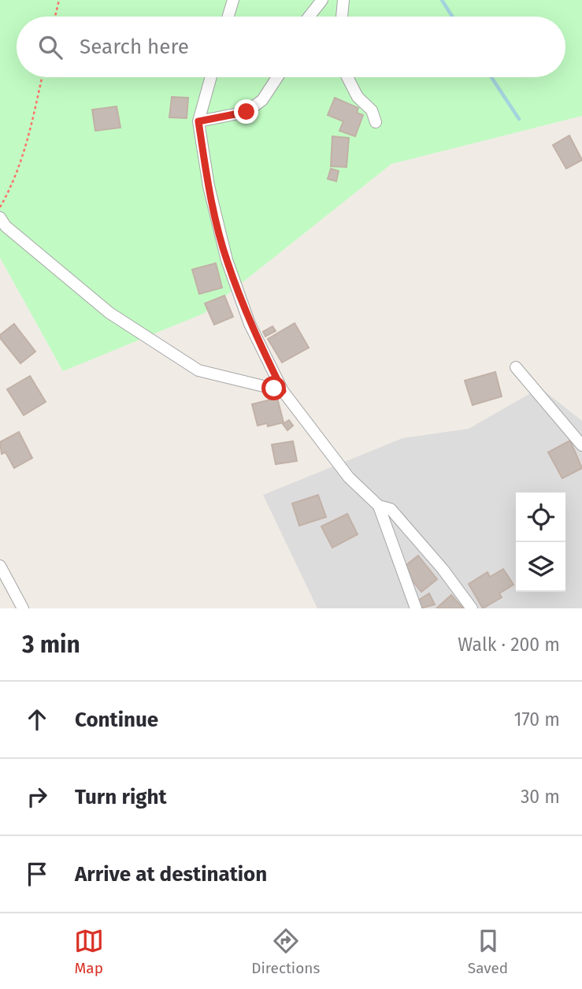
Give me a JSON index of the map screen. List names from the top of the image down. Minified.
{"page":{"search":"Search here","heading":["3 min","Walk · 200 m"],"list":[["Continue","170 m"],["Turn right","30 m"],"Arrive at destination"],"nav":["Map","Directions","Saved"]}}
